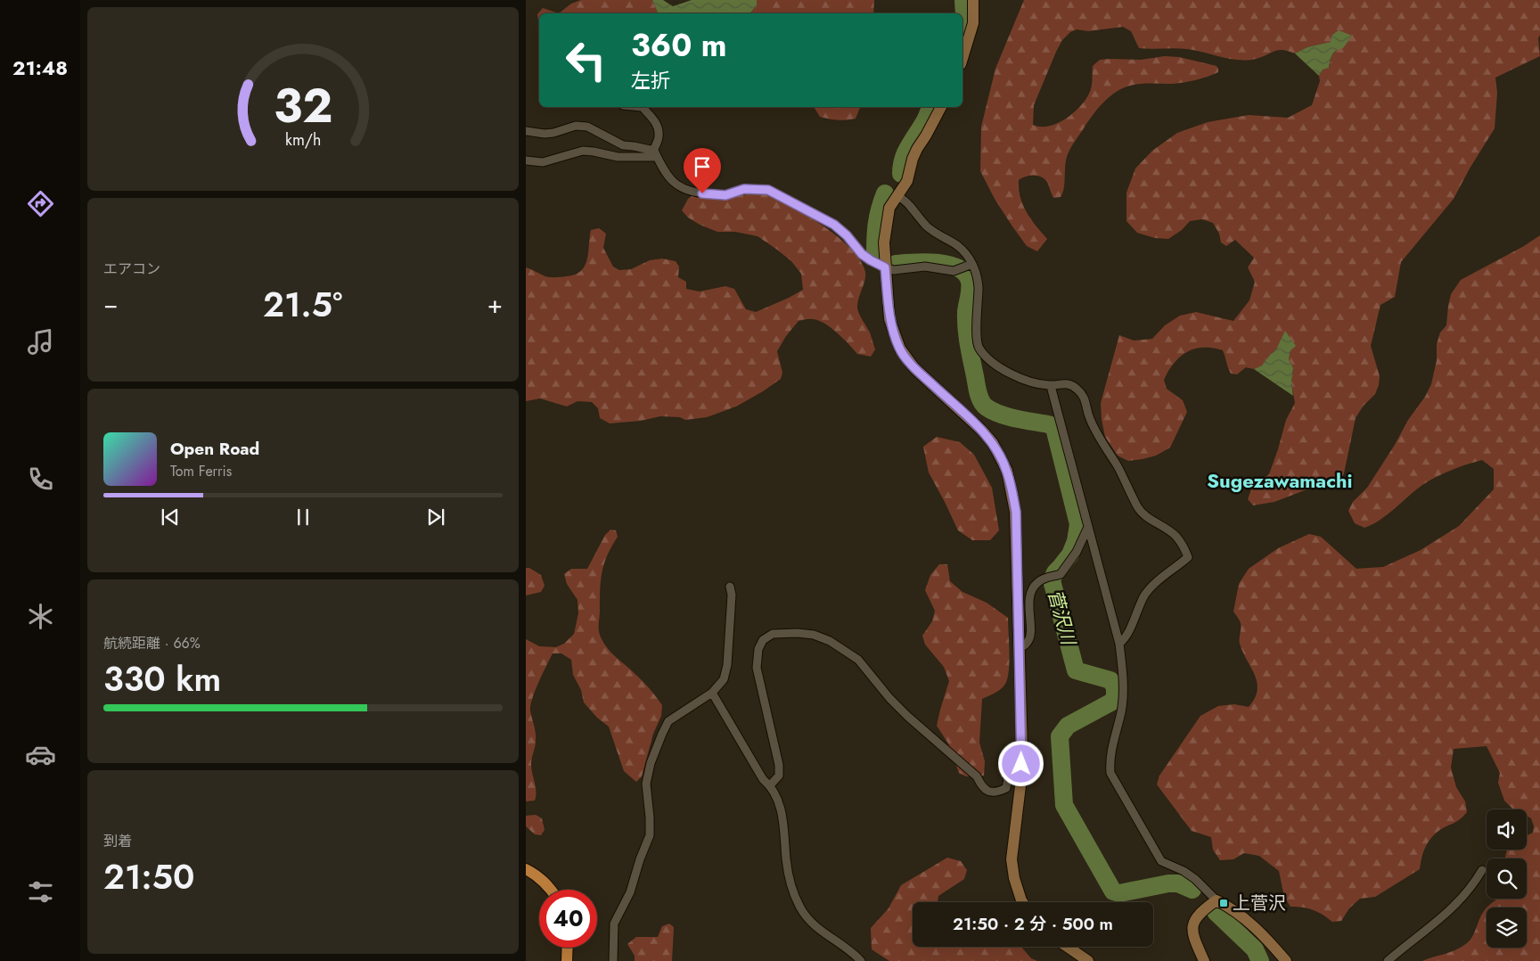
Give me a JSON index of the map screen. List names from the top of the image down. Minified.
{"districts":["Sugezawamachi"],"water":["菅沢川"],"places":{"transit":["上菅沢"]},"page":{"tabs":"21:48","turn":["360 m","左折"],"tile":["エアコン",["航続距離 · 66%","330 km"],["到着","21:50"]],"heat":["−","21.5°","+"],"song":["Open Road","Tom Ferris"],"limit":"40","trip":"21:50 · 2 分 · 500 m","gauge":["32","km/h"]}}
